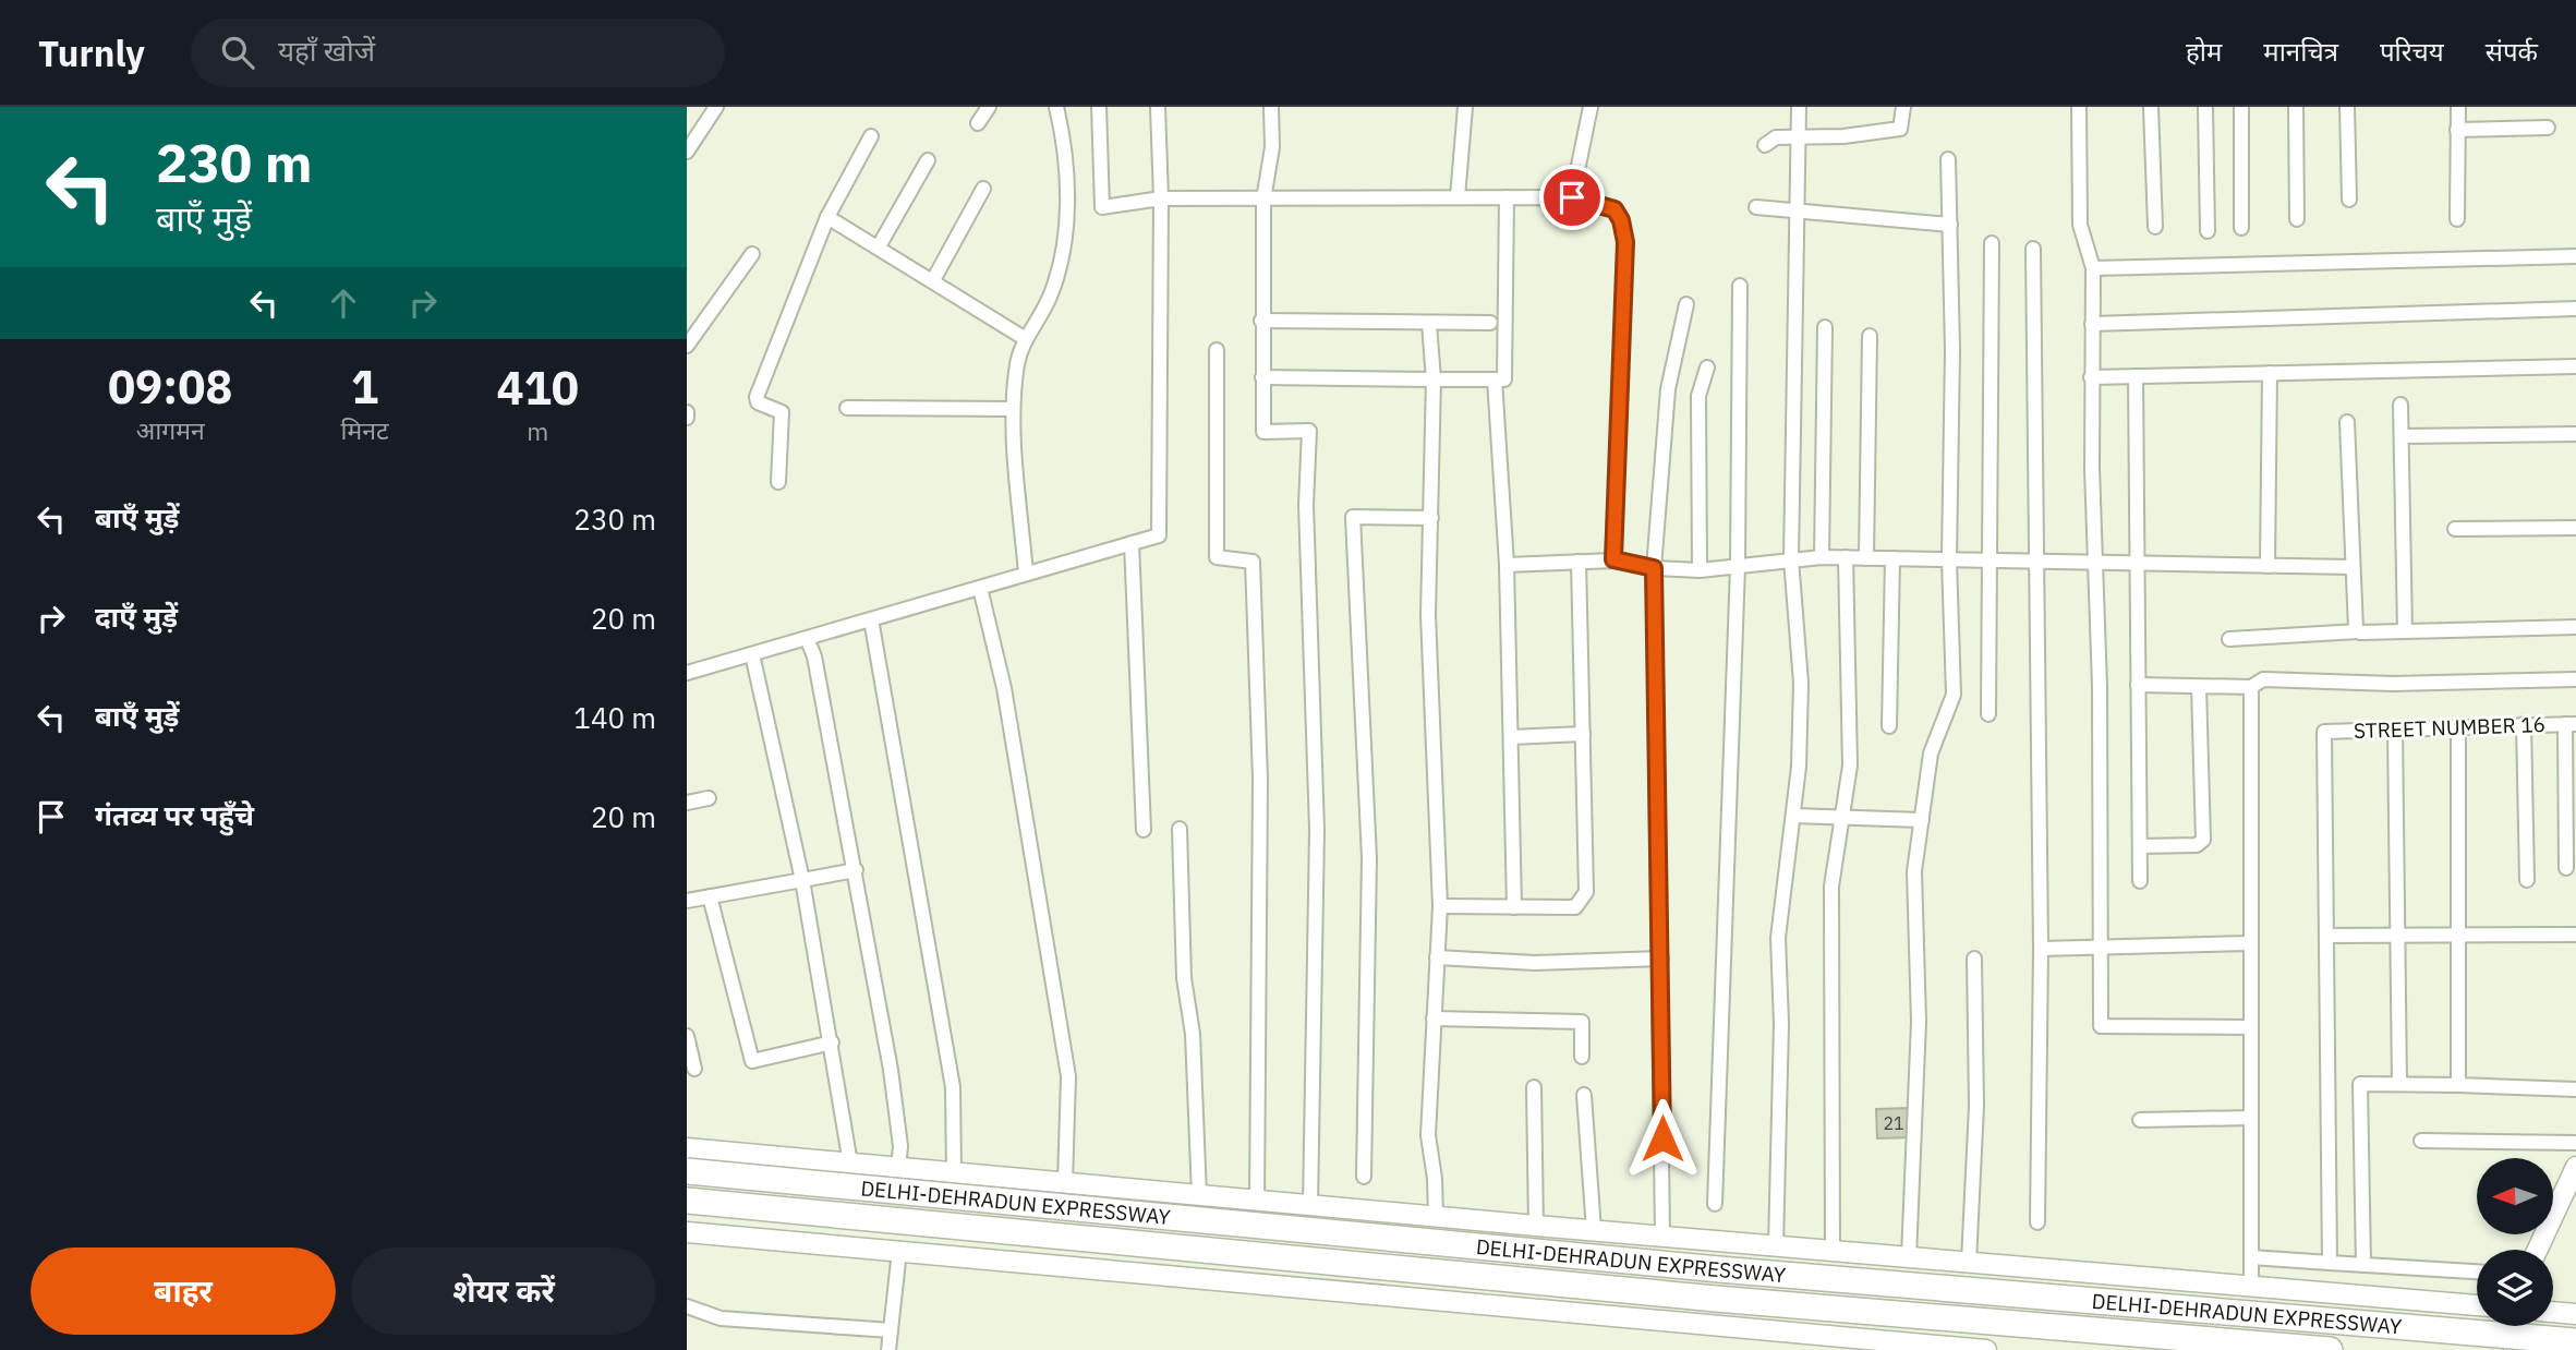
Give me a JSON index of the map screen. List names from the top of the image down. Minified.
{"streets":{"highway":["DELHI-DEHRADUN EXPRESSWAY"],"street":["STREET NUMBER 16"]},"house_numbers":["21"],"north":"left","page":{"header":"Turnly","search":"यहाँ खोजें","nav":["होम","मानचित्र","परिचय","संपर्क"],"turn":["230 m","बाएँ मुड़ें"],"eta":["09:08","आगमन","1","मिनट","410","m"],"list":[{"name":"बाएँ मुड़ें","value":"230 m"},{"name":"दाएँ मुड़ें","value":"20 m"},{"name":"बाएँ मुड़ें","value":"140 m"},{"name":"गंतव्य पर पहुँचे","value":"20 m"}],"buttons":["बाहर","शेयर करें"]}}
